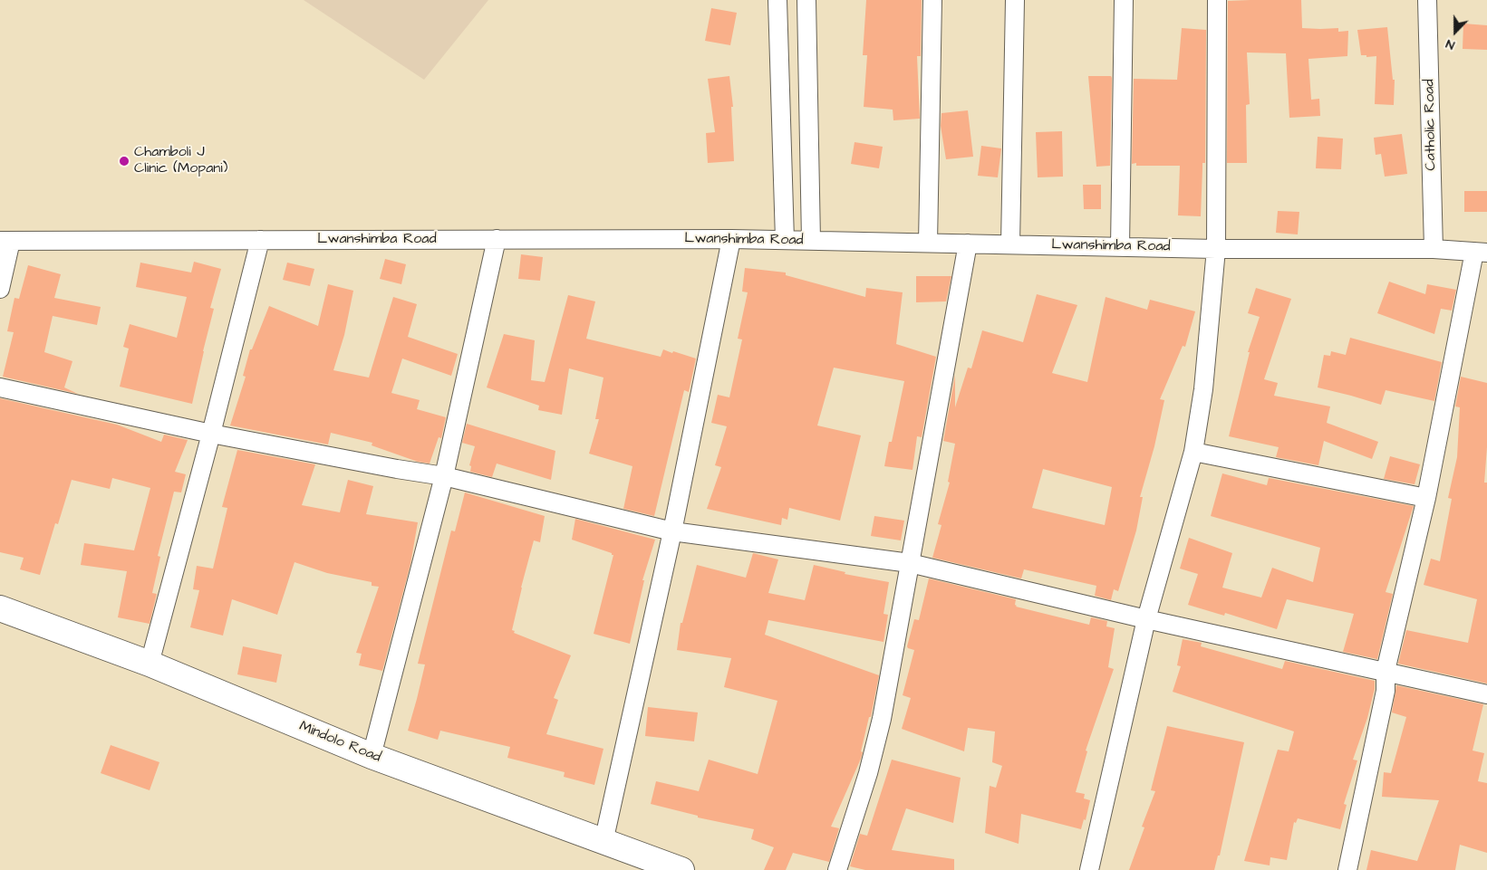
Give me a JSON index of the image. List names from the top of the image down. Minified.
{"streets":{"street":["Catholic Road","Lwanshimba Road","Mindolo Road"]},"crossings":[["Catholic Road","Lwanshimba Road"]],"places":["Chamboli J Clinic (Mopani)"],"north":"bottom"}
